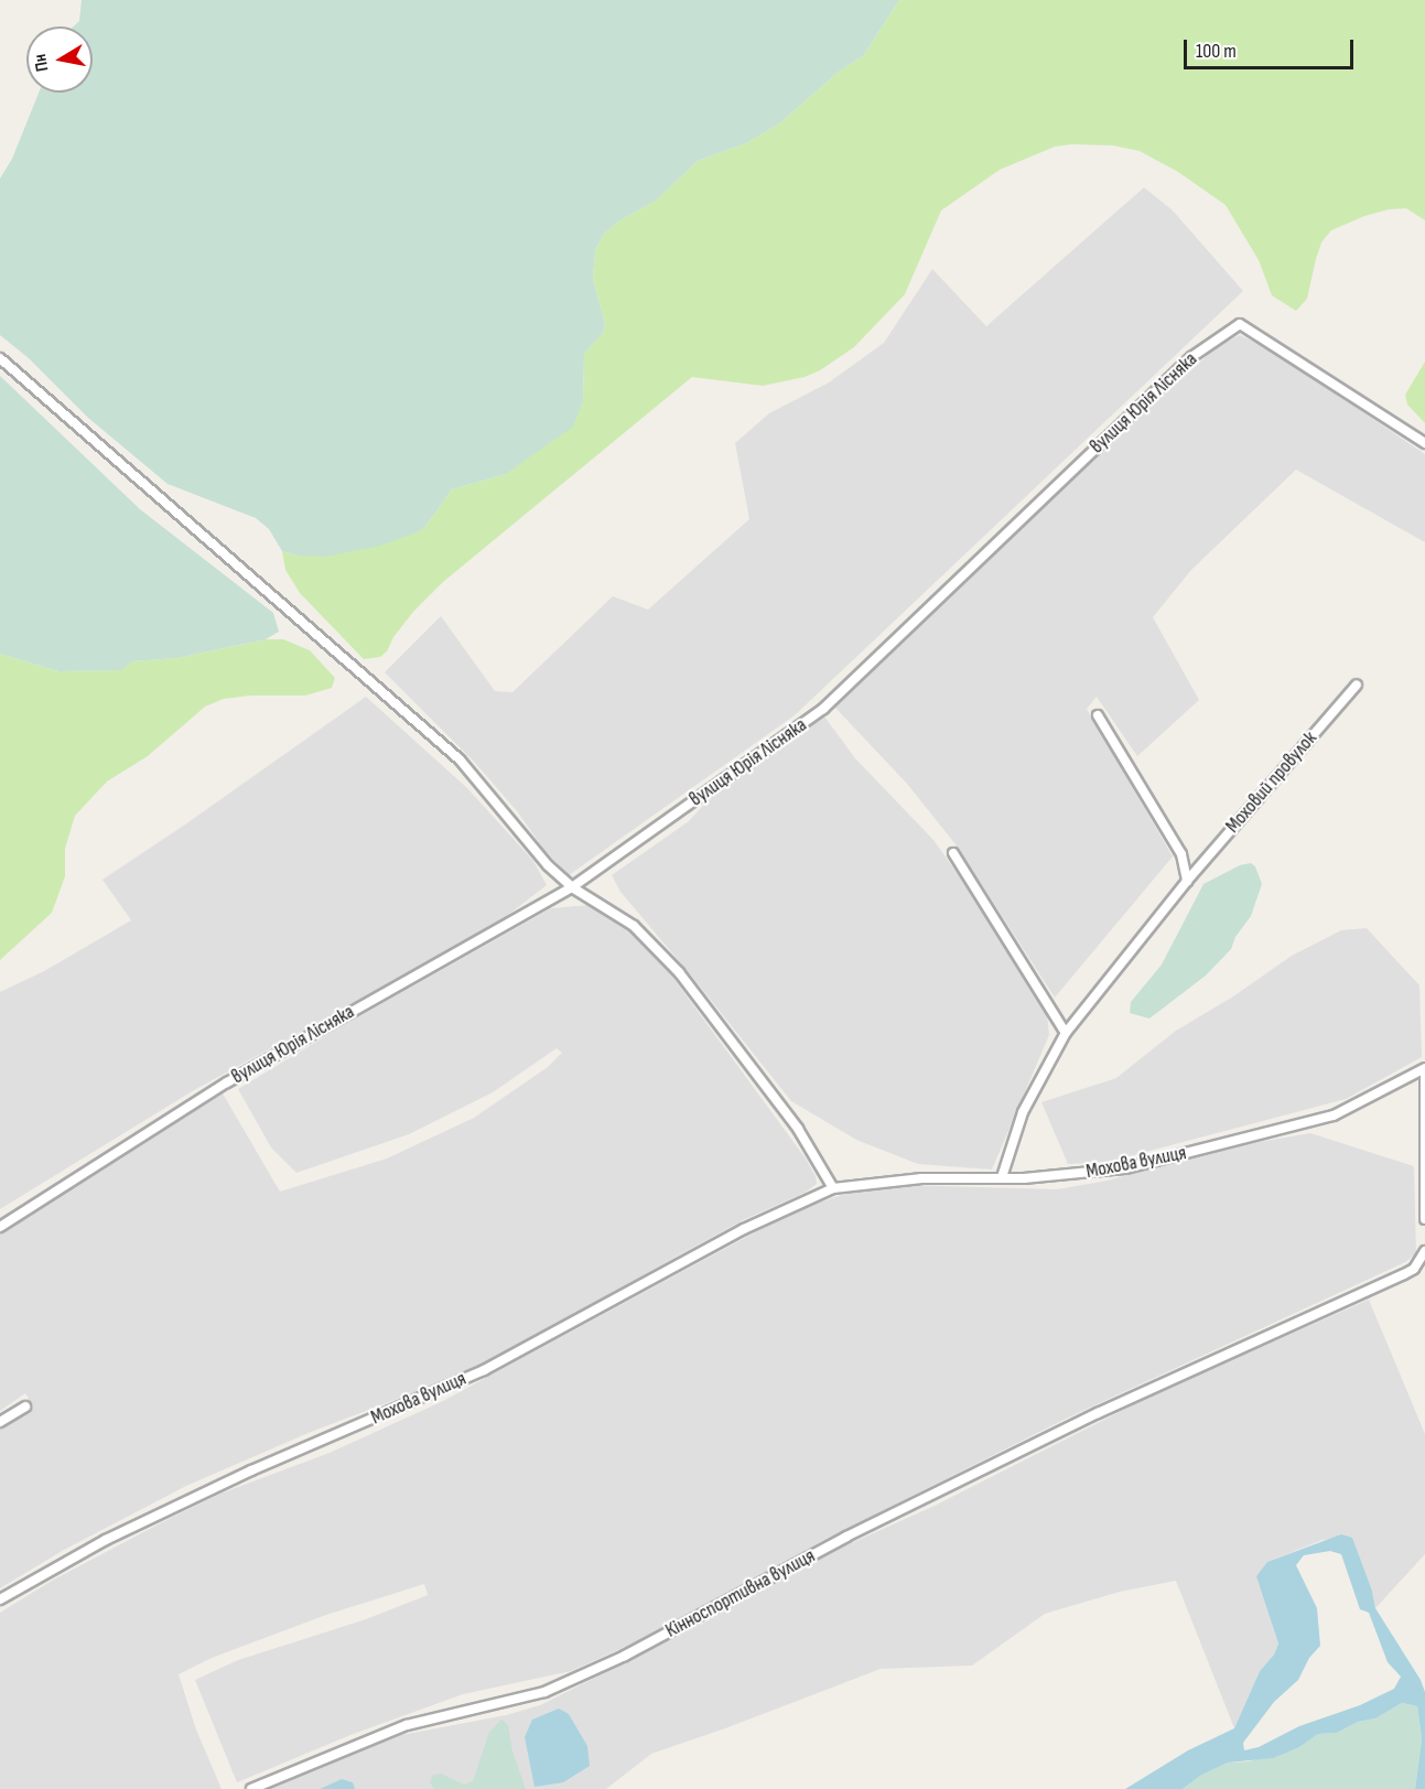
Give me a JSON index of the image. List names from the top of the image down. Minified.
{"streets":{"street":["вулиця Юрія Лісняка","Моховий провулок","Мохова вулиця","Кінноспортивна вулиця"]},"crossings":[["Моховий провулок","Мохова вулиця"]],"scale_bar":"100 m","north":"left"}
